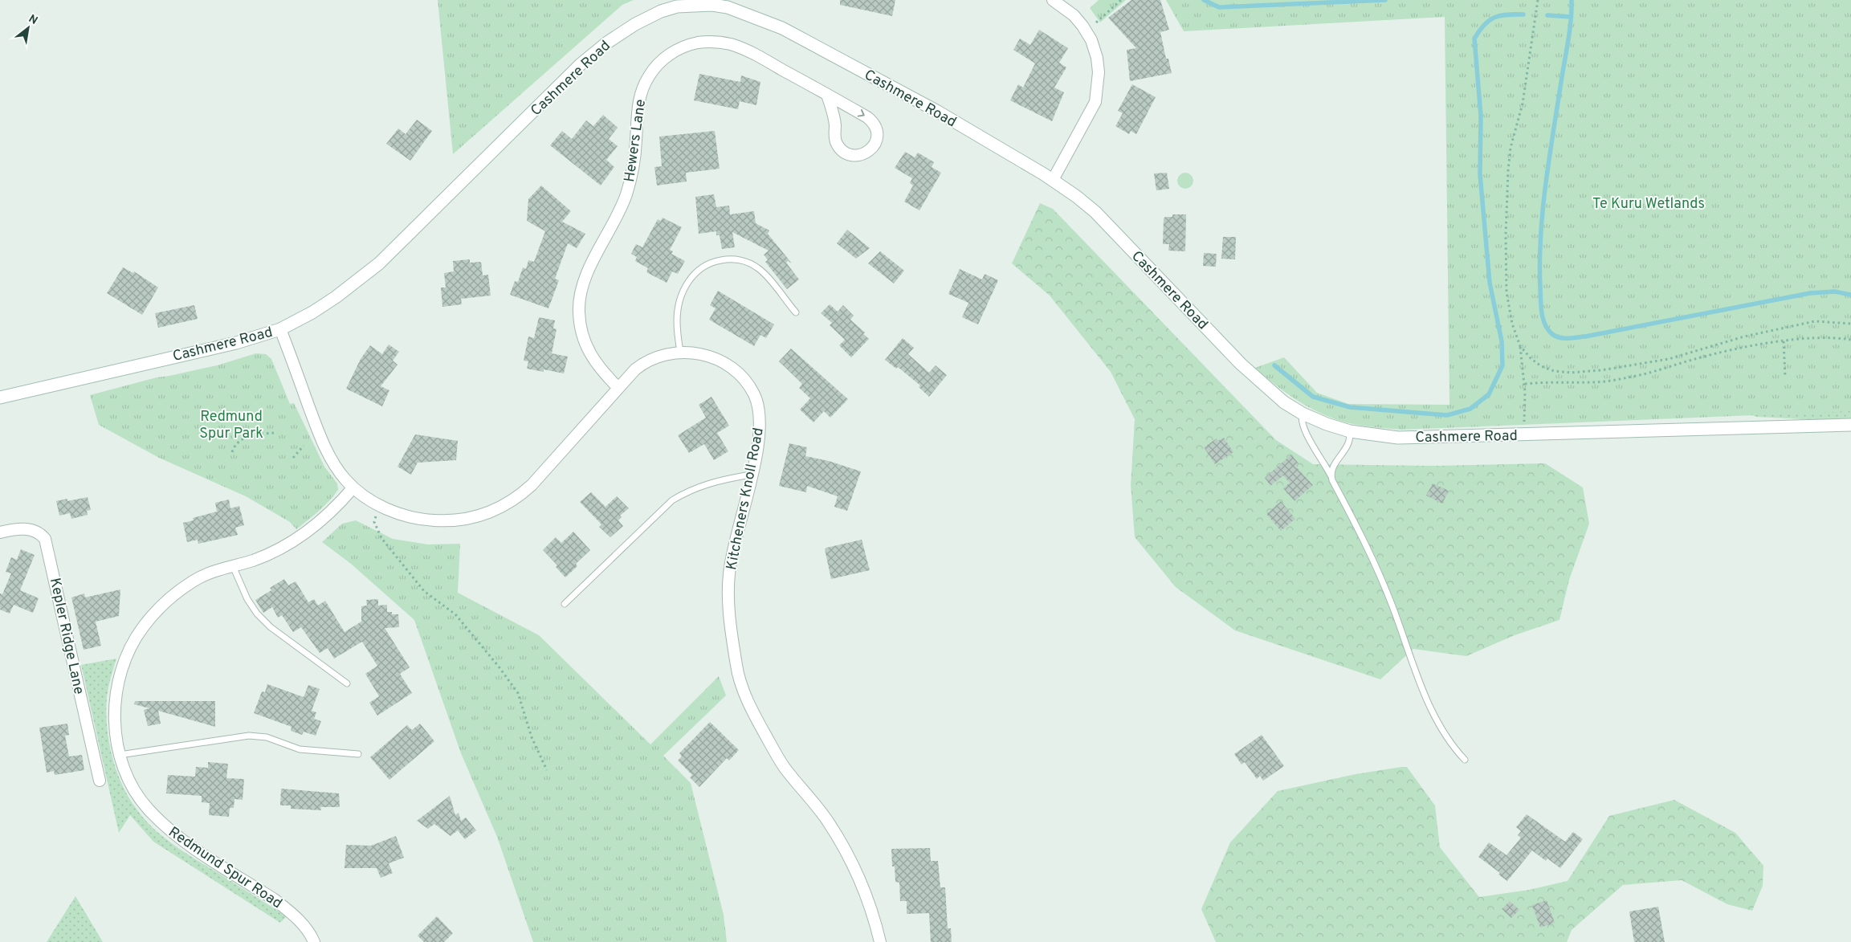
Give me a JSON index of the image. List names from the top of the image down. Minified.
{"streets":{"street":["Cashmere Road","Hewers Lane","Kitcheners Knoll Road","Kepler Ridge Lane","Redmund Spur Road"]},"crossings":[["Cashmere Road","Kitcheners Knoll Road"],["Hewers Lane","Kitcheners Knoll Road"],["Kitcheners Knoll Road","Redmund Spur Road"]],"parks":["Te Kuru Wetlands","Redmund Spur Park"],"north":"top right"}
